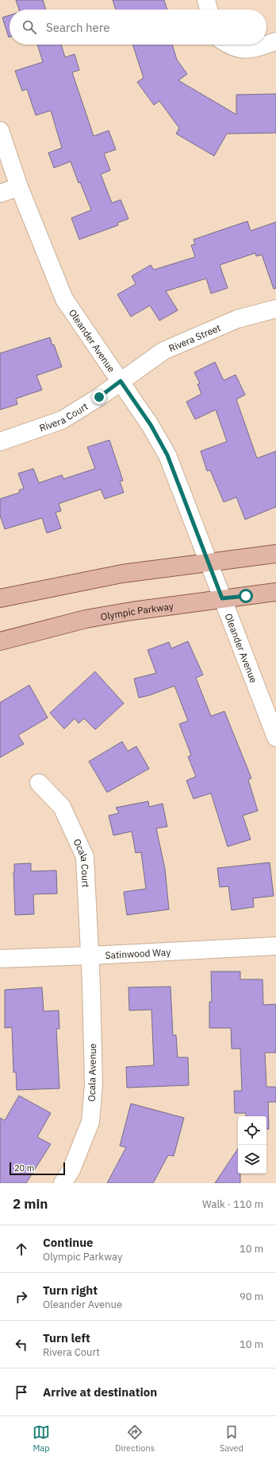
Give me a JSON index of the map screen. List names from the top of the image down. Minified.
{"streets":{"main road":["Olympic Parkway"],"street":["Rivera Street","Oleander Avenue","Rivera Court","Ocala Court","Satinwood Way","Ocala Avenue"]},"crossings":[["Rivera Street","Oleander Avenue"],["Rivera Street","Rivera Court"],["Oleander Avenue","Rivera Court"],["Oleander Avenue","Olympic Parkway"],["Ocala Court","Satinwood Way"],["Ocala Court","Ocala Avenue"],["Satinwood Way","Ocala Avenue"]],"scale_bar":"20 m","page":{"search":"Search here","scale":"20 m","heading":["2 min","Walk · 110 m"],"list":[["Continue","Olympic Parkway","10 m"],["Turn right","Oleander Avenue","90 m"],["Turn left","Rivera Court","10 m"],"Arrive at destination"],"nav":["Map","Directions","Saved"]}}
